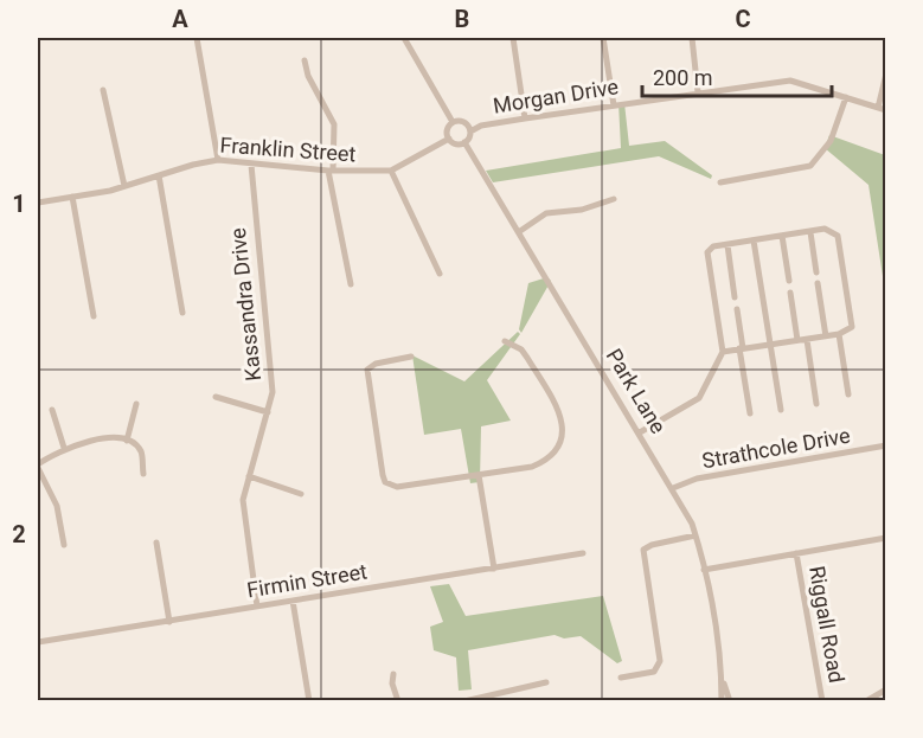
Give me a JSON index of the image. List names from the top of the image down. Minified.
{"streets":{"street":["Morgan Drive","Franklin Street","Kassandra Drive","Park Lane","Strathcole Drive","Firmin Street","Riggall Road"]},"crossings":[["Morgan Drive","Franklin Street"],["Morgan Drive","Park Lane"],["Franklin Street","Kassandra Drive"],["Franklin Street","Park Lane"],["Kassandra Drive","Firmin Street"],["Park Lane","Strathcole Drive"]],"scale_bar":"200 m","grid":{"columns":["A","B","C"],"rows":["1","2"]}}
